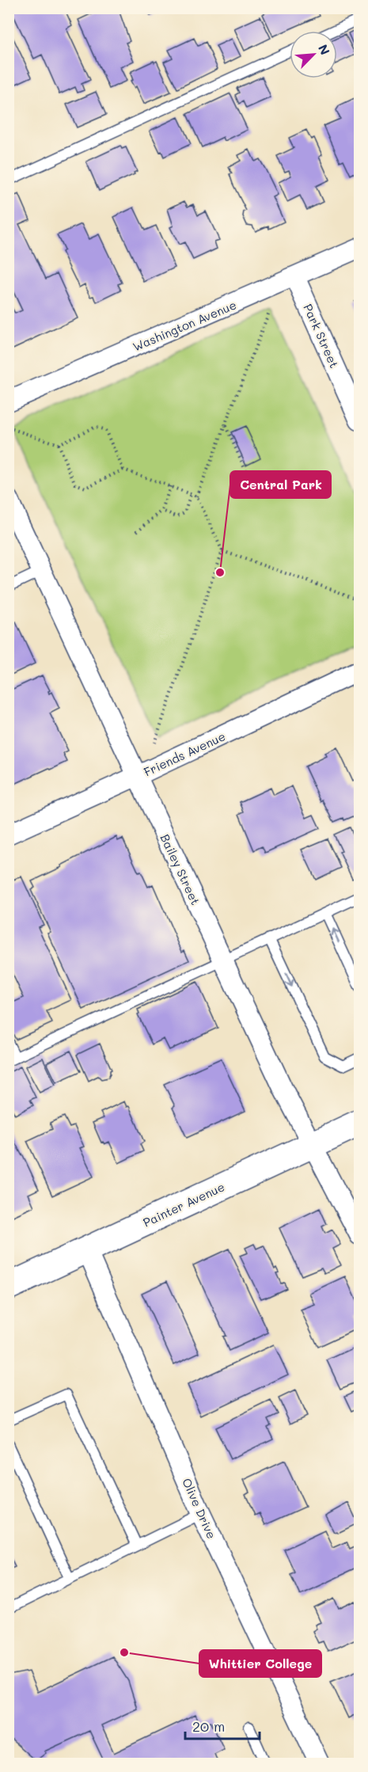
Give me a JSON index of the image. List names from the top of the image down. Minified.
{"streets":{"main road":["Painter Avenue"],"street":["Washington Avenue","Park Street","Friends Avenue","Bailey Street","Olive Drive"]},"crossings":[["Washington Avenue","Park Street"],["Friends Avenue","Bailey Street"],["Bailey Street","Painter Avenue"],["Painter Avenue","Olive Drive"]],"places":["Central Park","Whittier College"],"scale_bar":"20 m","north":"top right"}
